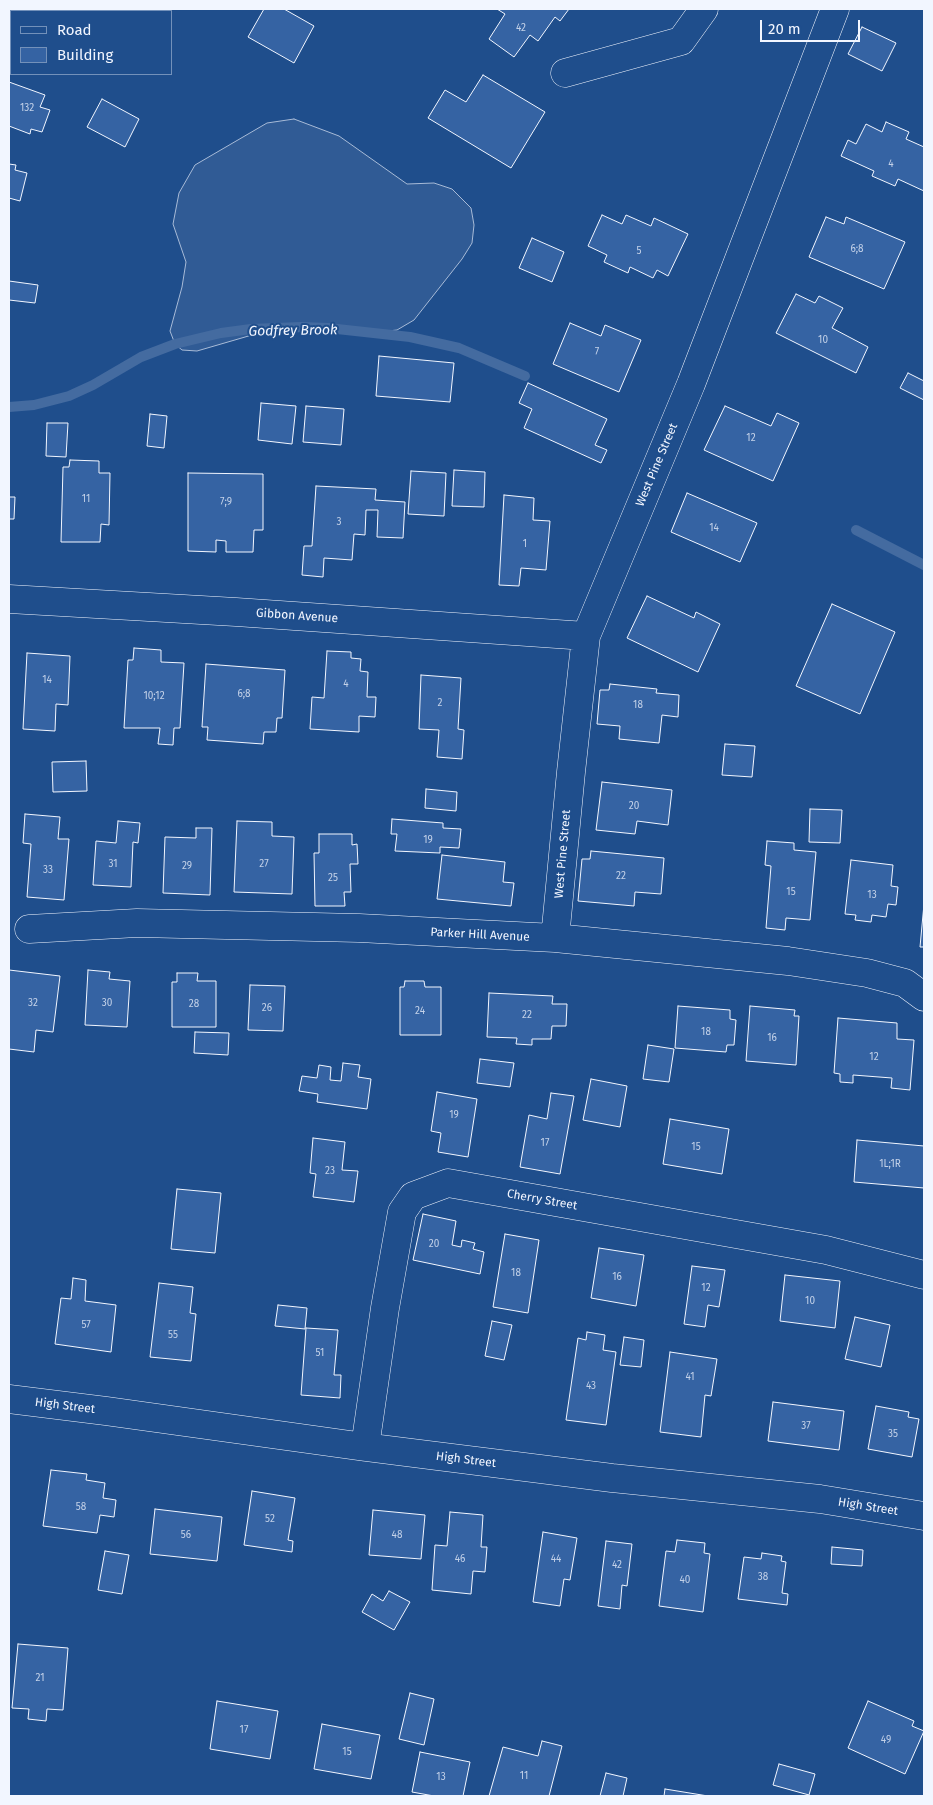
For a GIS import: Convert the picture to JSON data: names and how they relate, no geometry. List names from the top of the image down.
{
  "streets": {
    "street": [
      "West Pine Street",
      "Gibbon Avenue",
      "Parker Hill Avenue",
      "Cherry Street",
      "High Street"
    ]
  },
  "crossings": [
    ["West Pine Street", "Gibbon Avenue"],
    ["West Pine Street", "Parker Hill Avenue"],
    ["Cherry Street", "High Street"]
  ],
  "water": ["Godfrey Brook"],
  "house_numbers": [
    "42",
    "132",
    "4",
    "6;8",
    "5",
    "10",
    "7",
    "12",
    "11",
    "7;9",
    "3",
    "14",
    "1",
    "14",
    "4",
    "6;8",
    "10;12",
    "2",
    "18",
    "20",
    "19",
    "31",
    "27",
    "29",
    "33",
    "22",
    "25",
    "15",
    "13",
    "32",
    "30",
    "28",
    "26",
    "24",
    "22",
    "18",
    "16",
    "12",
    "19",
    "17",
    "15",
    "1L;1R",
    "23",
    "20",
    "18",
    "16",
    "12",
    "10",
    "57",
    "55",
    "51",
    "41",
    "43",
    "37",
    "35",
    "58",
    "52",
    "56",
    "48",
    "46",
    "44",
    "42",
    "38",
    "40",
    "21",
    "17",
    "49",
    "15",
    "11",
    "13"
  ],
  "legend": ["Road", "Building"],
  "scale_bar": "20 m"
}
